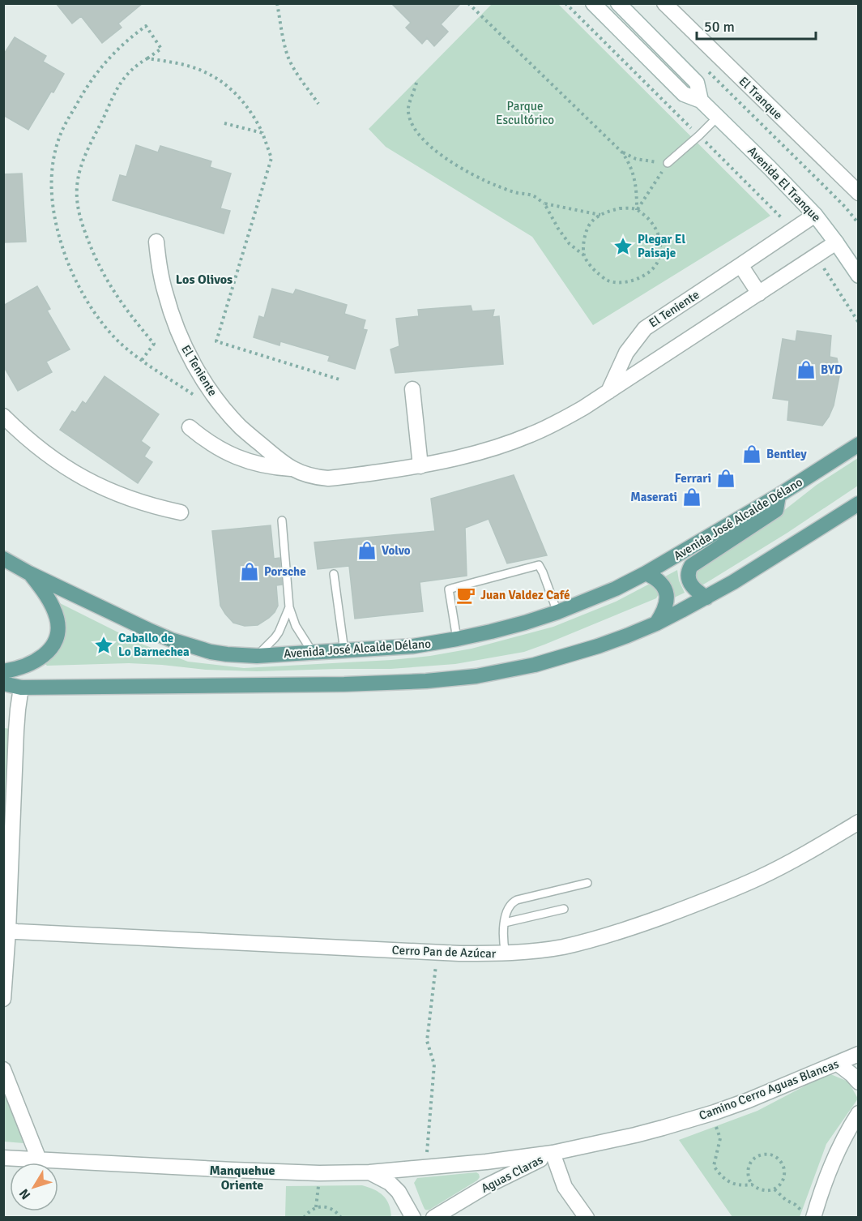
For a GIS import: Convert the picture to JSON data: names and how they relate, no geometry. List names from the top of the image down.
{
  "streets": {
    "main road": ["Avenida José Alcalde Délano"],
    "street": [
      "El Tranque",
      "Avenida El Tranque",
      "El Teniente",
      "Cerro Pan de Azúcar",
      "Camino Cerro Aguas Blancas",
      "Aguas Claras"
    ]
  },
  "crossings": [
    ["Avenida El Tranque", "El Teniente"],
    ["Camino Cerro Aguas Blancas", "Aguas Claras"]
  ],
  "districts": ["Los Olivos", "Manquehue Oriente"],
  "parks": ["Parque Escultórico"],
  "places": {
    "place": ["Plegar El Paisaje", "Caballo de Lo Barnechea"],
    "shop": [
      "BYD",
      "Bentley",
      "Ferrari",
      "Maserati",
      "Volvo",
      "Porsche"
    ],
    "cafe": ["Juan Valdez Café"]
  },
  "scale_bar": "50 m",
  "north": "bottom left"
}
